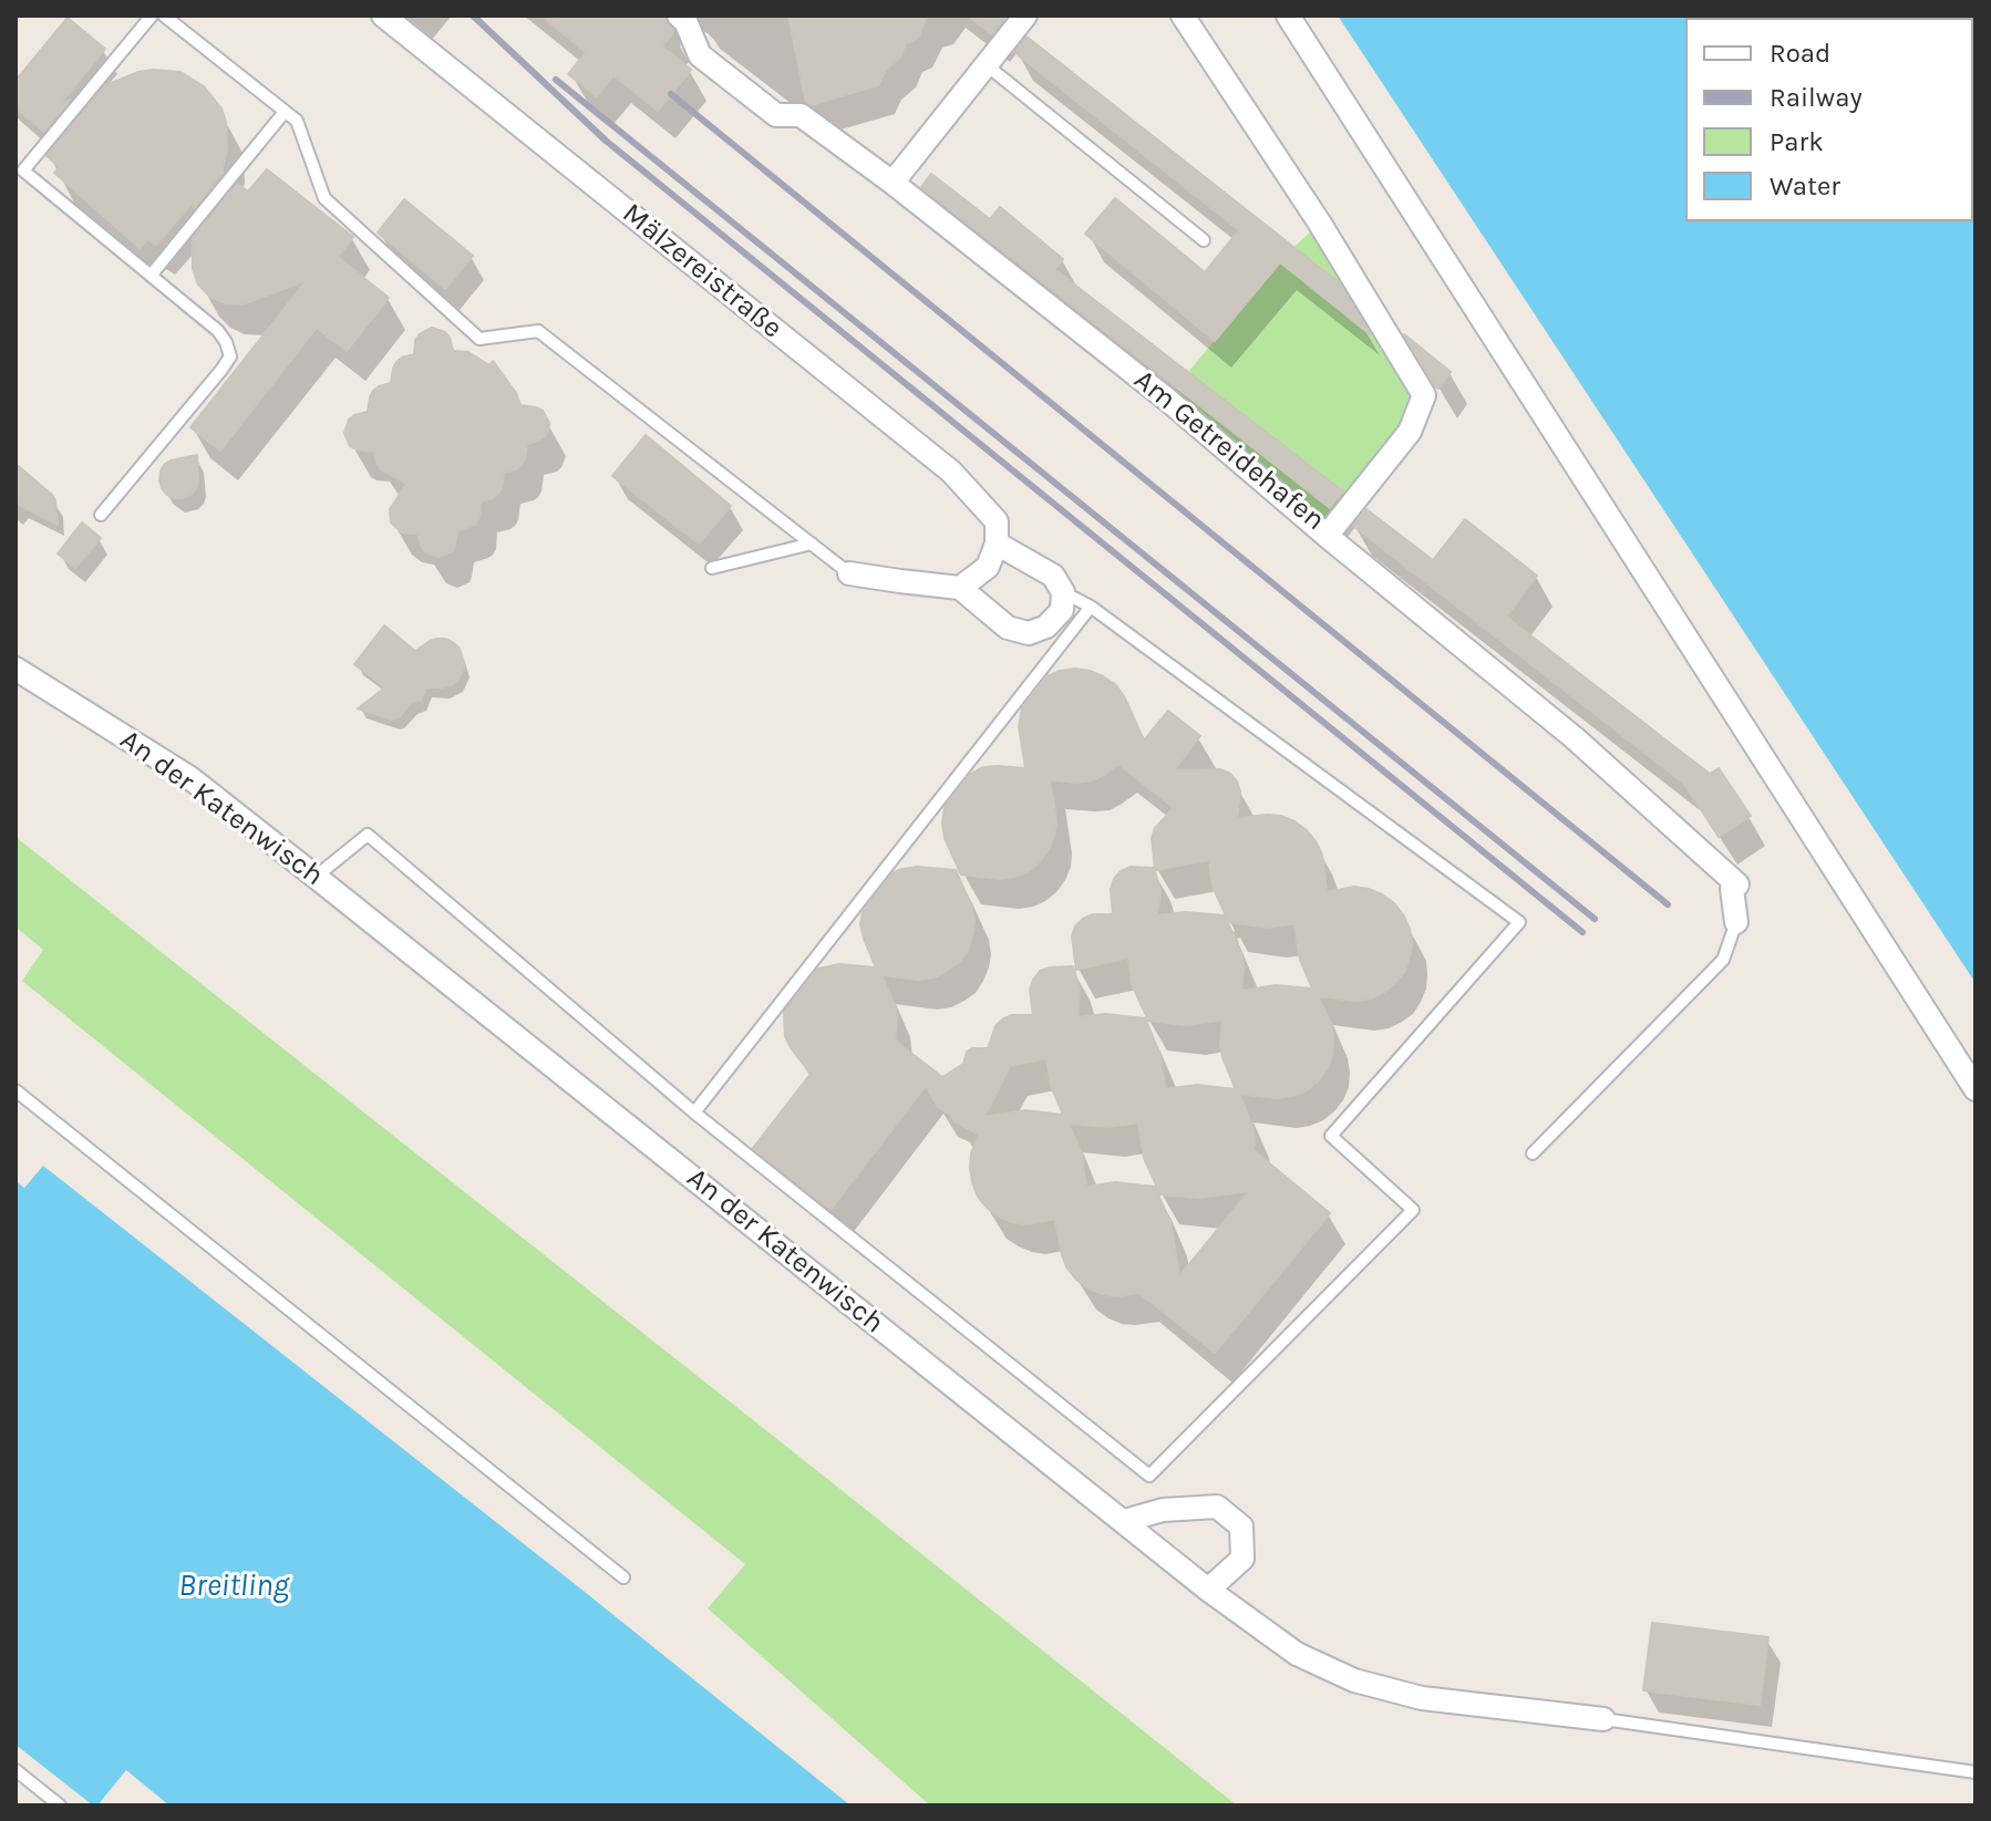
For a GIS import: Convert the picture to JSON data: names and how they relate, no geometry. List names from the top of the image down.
{
  "streets": {
    "street": ["Mälzereistraße", "Am Getreidehafen", "An der Katenwisch"]
  },
  "water": ["Breitling"],
  "legend": [
    "Road",
    "Railway",
    "Park",
    "Water"
  ]
}
